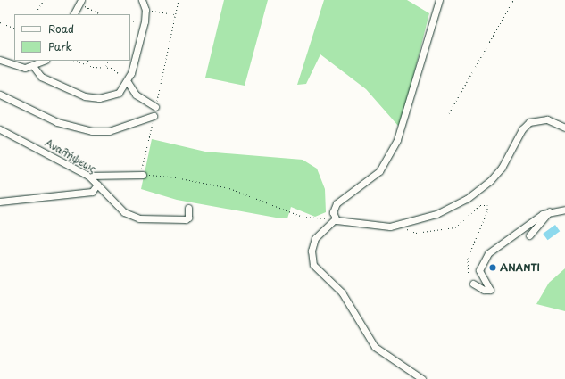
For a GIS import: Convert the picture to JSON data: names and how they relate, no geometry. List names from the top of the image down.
{
  "streets": {
    "street": ["Αναλήψεως"]
  },
  "places": ["ΑΝΑΝΤΙ"],
  "legend": ["Road", "Park"]
}
